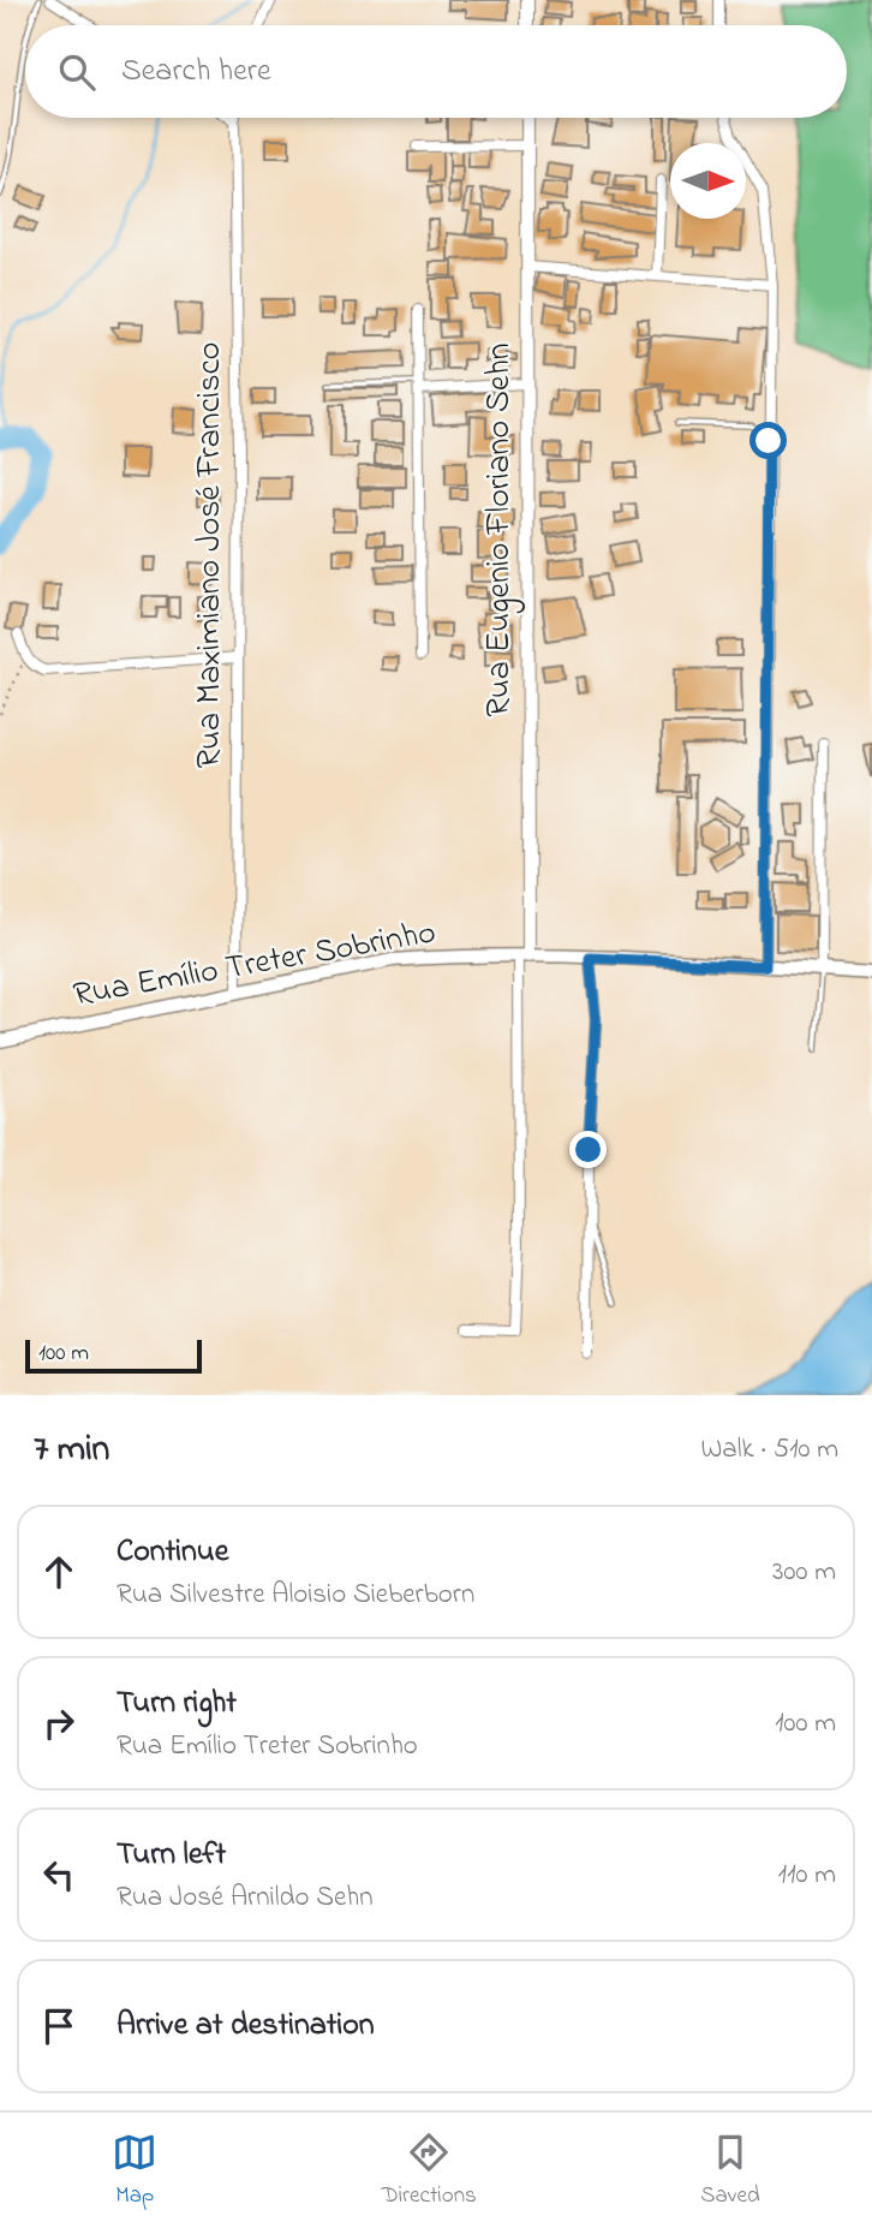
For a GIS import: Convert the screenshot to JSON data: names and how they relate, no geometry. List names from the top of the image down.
{
  "streets": {
    "main road": ["Rua Emílio Treter Sobrinho"],
    "street": ["Rua Eugenio Floriano Sehn", "Rua Maximiano José Francisco"]
  },
  "crossings": [
    ["Rua Eugenio Floriano Sehn", "Rua Emílio Treter Sobrinho"],
    ["Rua Maximiano José Francisco", "Rua Emílio Treter Sobrinho"]
  ],
  "scale_bar": "100 m",
  "north": "right",
  "page": {
    "search": "Search here",
    "scale": "100 m",
    "heading": ["7 min", "Walk · 510 m"],
    "list": [
      ["Continue", "Rua Silvestre Aloisio Sieberborn", "300 m"],
      ["Turn right", "Rua Emílio Treter Sobrinho", "100 m"],
      ["Turn left", "Rua José Arnildo Sehn", "110 m"],
      "Arrive at destination"
    ],
    "nav": ["Map", "Directions", "Saved"]
  }
}
